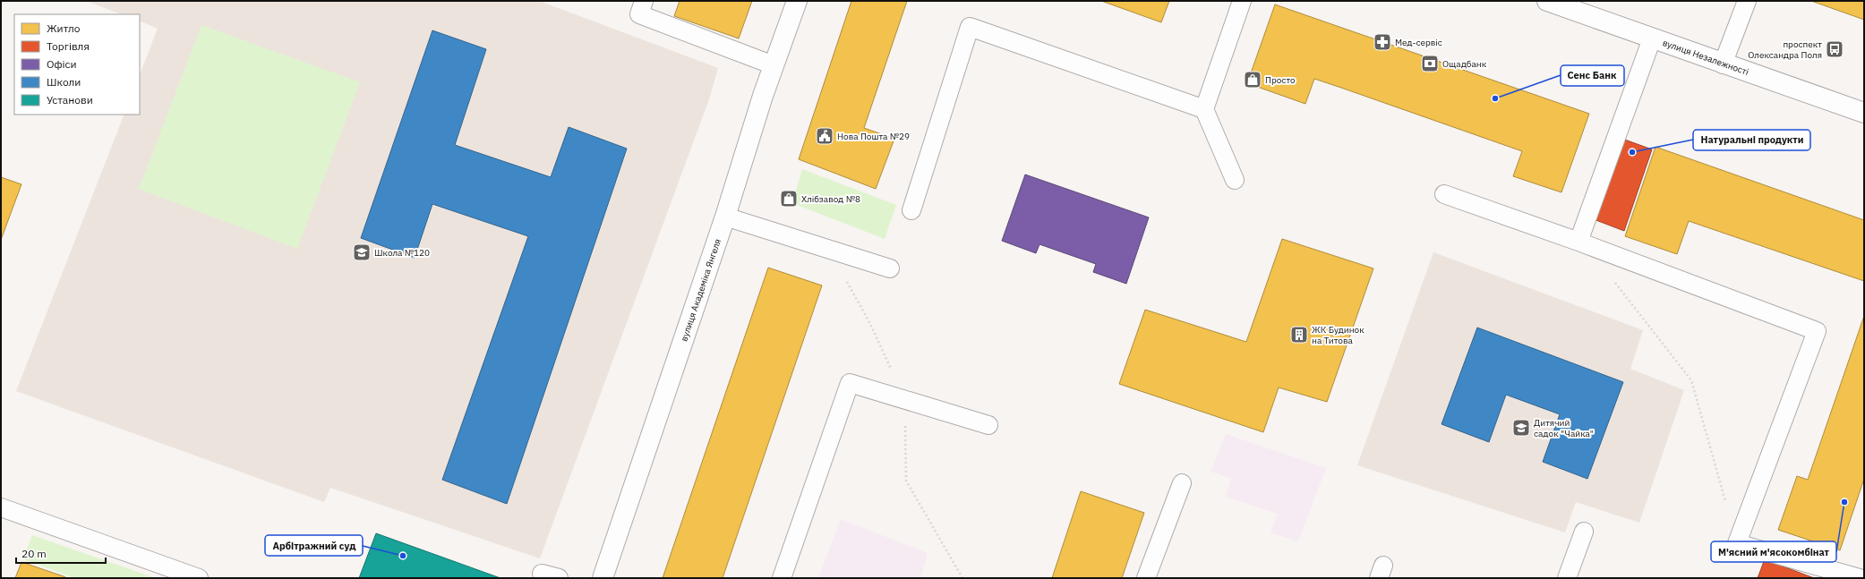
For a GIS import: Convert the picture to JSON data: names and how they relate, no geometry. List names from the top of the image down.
{
  "streets": {
    "street": ["вулиця Незалежності", "вулиця Академіка Янгеля"]
  },
  "places": {
    "pharmacy": ["Мед-сервіс"],
    "bus stop": ["проспект Олександра Поля"],
    "bank": ["Ощадбанк"],
    "shop": ["Просто", "Хлібзавод №8"],
    "other": [
      "Сенс Банк",
      "Натуральні продукти",
      "М'ясний м'ясокомбінат",
      "Арбітражний суд"
    ],
    "public building": ["Нова Пошта №29"],
    "school or university": ["Школа №120", "Дитячий садок \"Чайка\""],
    "building": ["ЖК Будинок на Титова"]
  },
  "legend": [
    "Житло",
    "Торгівля",
    "Офіси",
    "Школи",
    "Установи"
  ],
  "scale_bar": "20 m"
}
